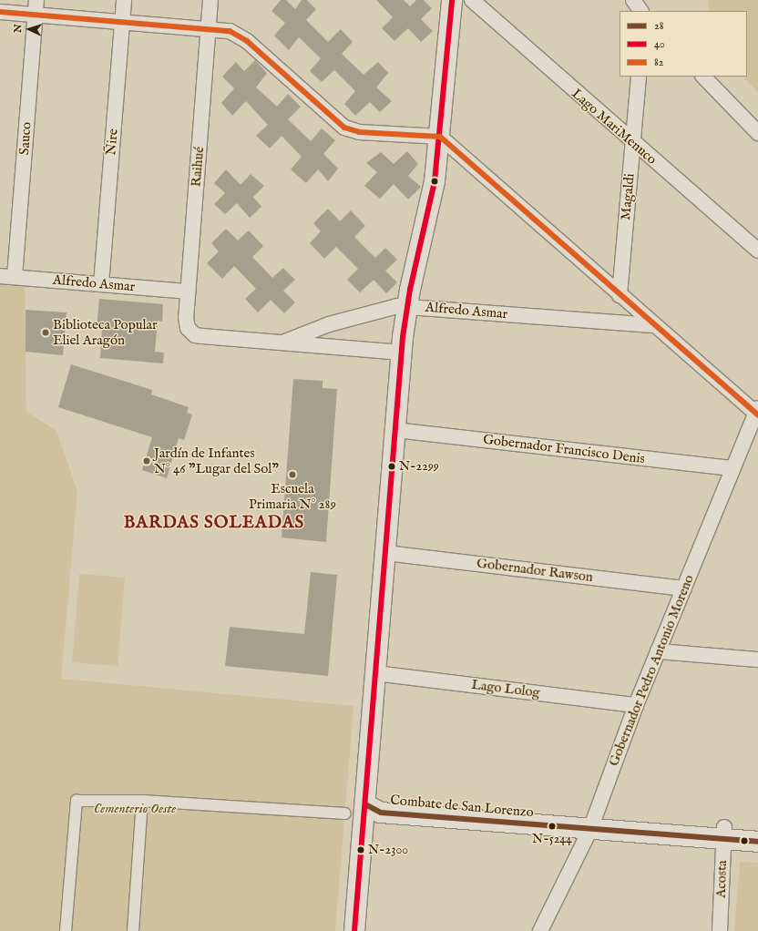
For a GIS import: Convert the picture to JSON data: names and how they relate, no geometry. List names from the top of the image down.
{
  "streets": {
    "main road": ["Combate de San Lorenzo"],
    "street": [
      "Lago MariMenuco",
      "Sauco",
      "Ñire",
      "Raihué",
      "Magaldi",
      "Alfredo Asmar",
      "Gobernador Francisco Denis",
      "Gobernador Rawson",
      "Gobernador Pedro Antonio Moreno",
      "Lago Lolog",
      "Acosta"
    ]
  },
  "crossings": [
    ["Lago MariMenuco", "Magaldi"],
    ["Sauco", "Alfredo Asmar"],
    ["Ñire", "Alfredo Asmar"],
    ["Raihué", "Alfredo Asmar"],
    ["Gobernador Francisco Denis", "Gobernador Pedro Antonio Moreno"],
    ["Gobernador Rawson", "Gobernador Pedro Antonio Moreno"],
    ["Gobernador Pedro Antonio Moreno", "Lago Lolog"],
    ["Gobernador Pedro Antonio Moreno", "Combate de San Lorenzo"],
    ["Combate de San Lorenzo", "Acosta"]
  ],
  "districts": ["BARDAS SOLEADAS"],
  "parks": ["Cementerio Oeste"],
  "places": [
    "Biblioteca Popular Eliel Aragón",
    "Jardín de Infantes N° 46 \"Lugar del Sol\"",
    "N-2299",
    "Escuela Primaria N° 289",
    "N-5244",
    "N-2300"
  ],
  "lines": ["transit line 40", "transit line 82", "transit line 28"],
  "legend": ["28", "40", "82"],
  "north": "left"
}
